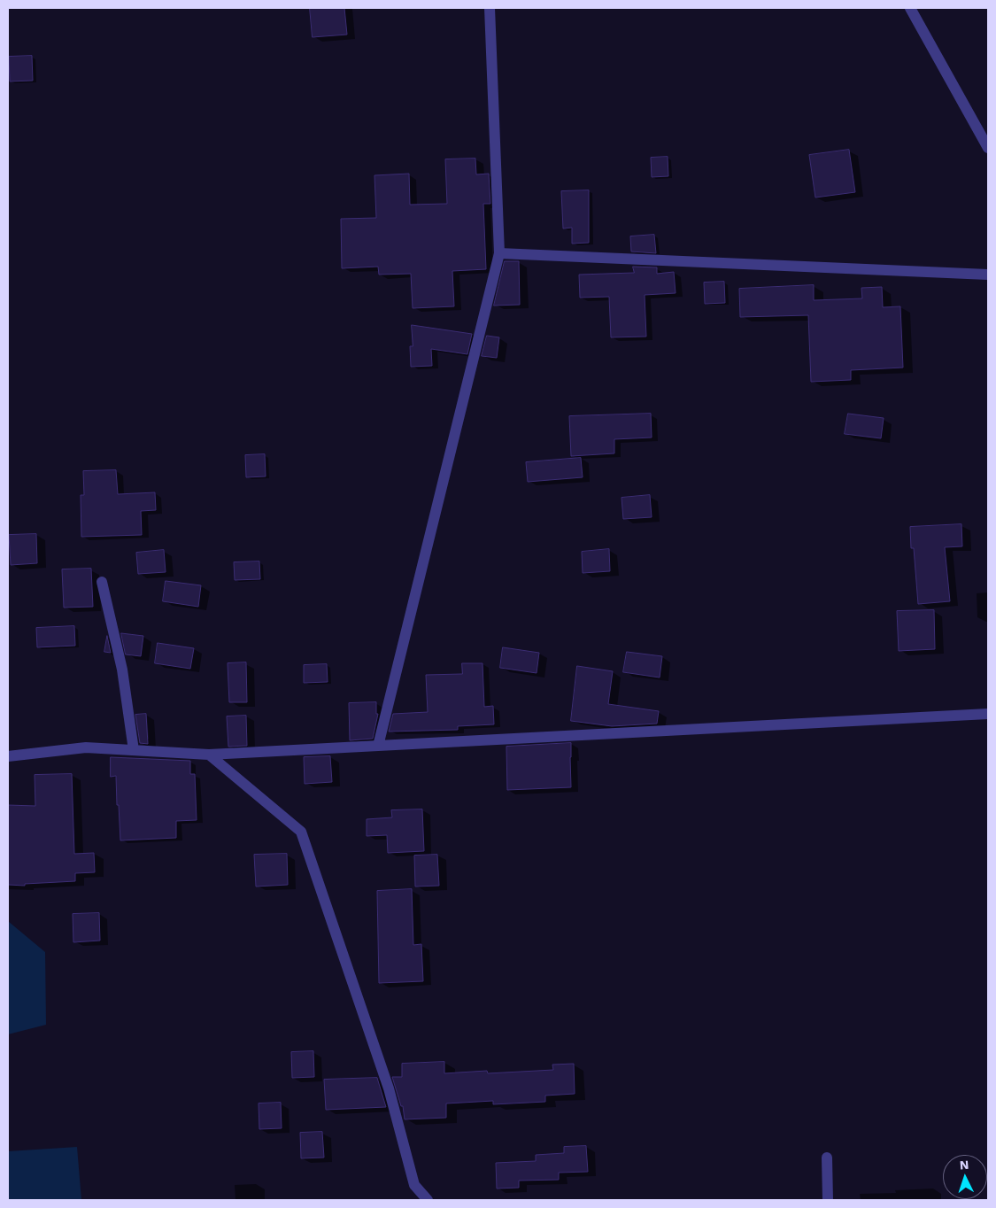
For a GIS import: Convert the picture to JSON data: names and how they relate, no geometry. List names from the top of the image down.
{
  "north": "top"
}
